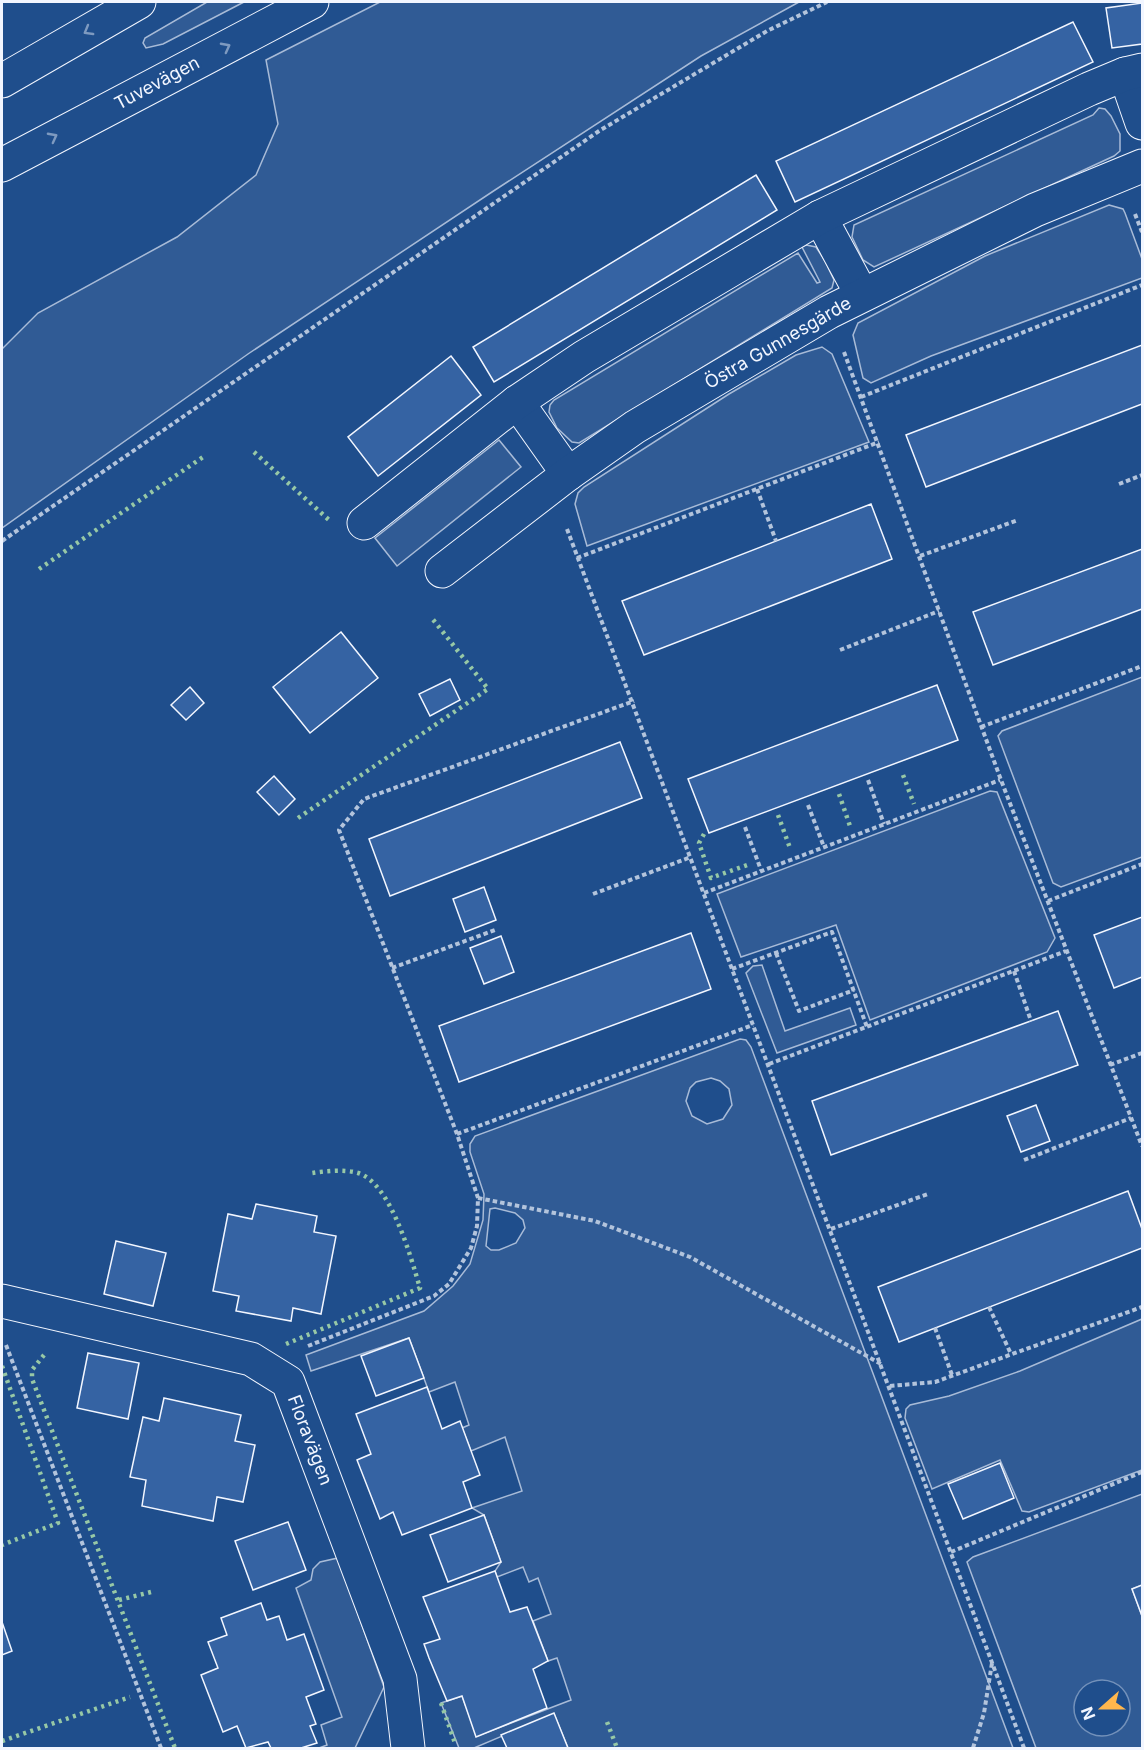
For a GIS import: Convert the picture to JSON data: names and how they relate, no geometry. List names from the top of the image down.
{
  "streets": {
    "street": ["Tuvevägen", "Östra Gunnesgärde", "Floravägen"]
  },
  "north": "left"
}
